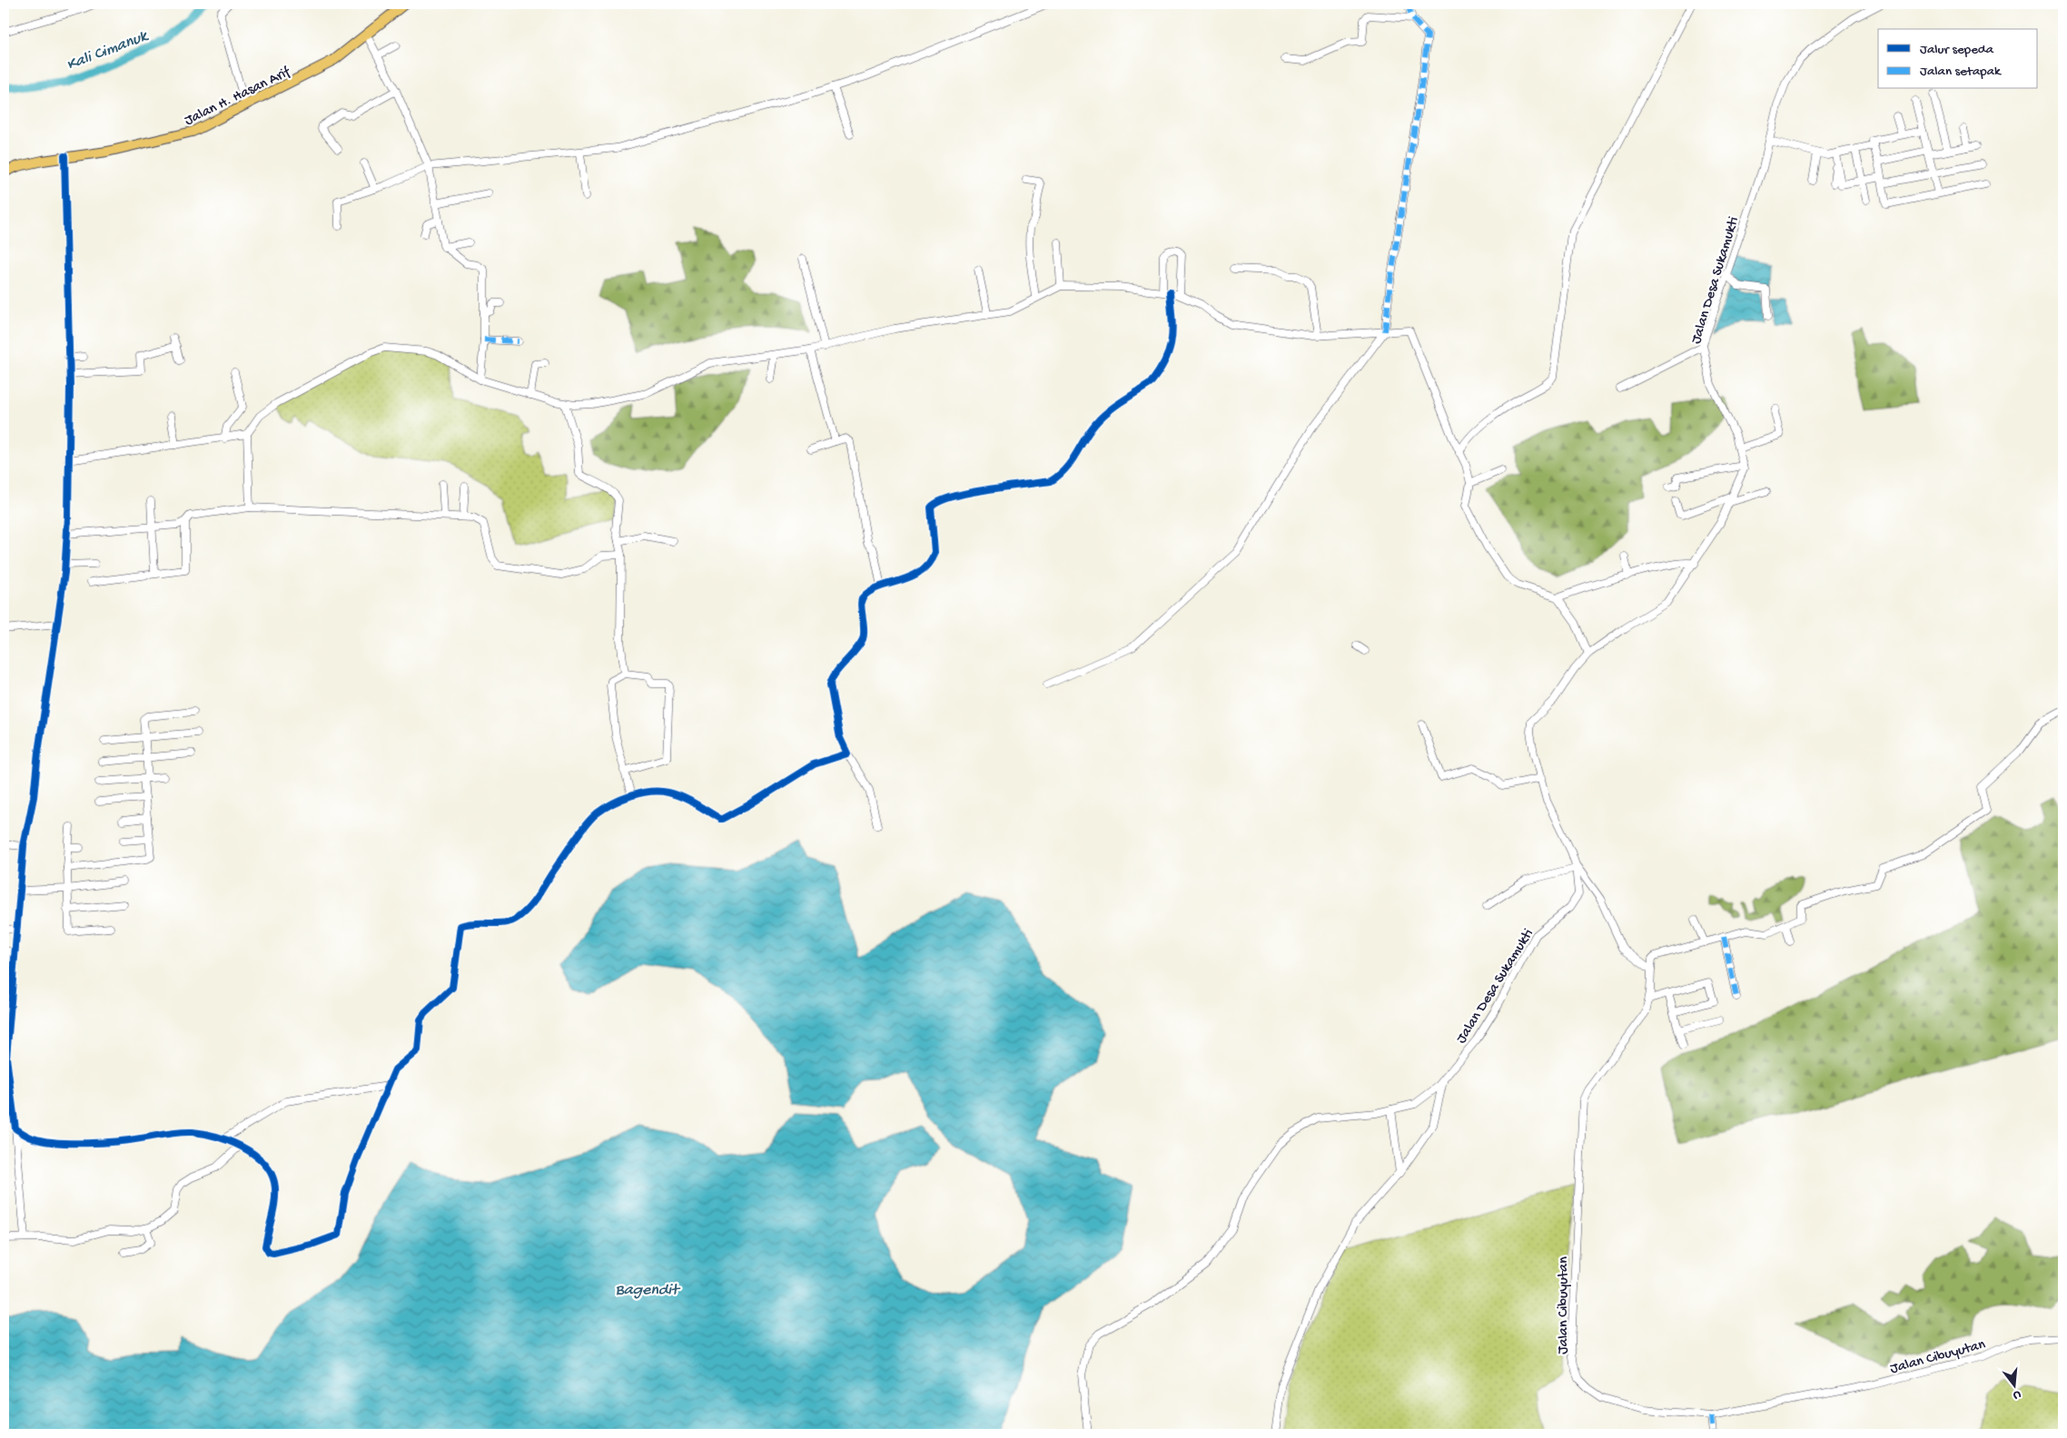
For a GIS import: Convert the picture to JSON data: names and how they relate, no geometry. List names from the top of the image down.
{
  "streets": {
    "main road": ["Jalan H. Hasan Arif"],
    "street": ["Jalan Desa Sukamukti", "Jalan Cibuyutan"]
  },
  "water": ["Kali Cimanuk", "Bagendit"],
  "legend": ["Jalur sepeda", "Jalan setapak"],
  "north": "bottom"
}
